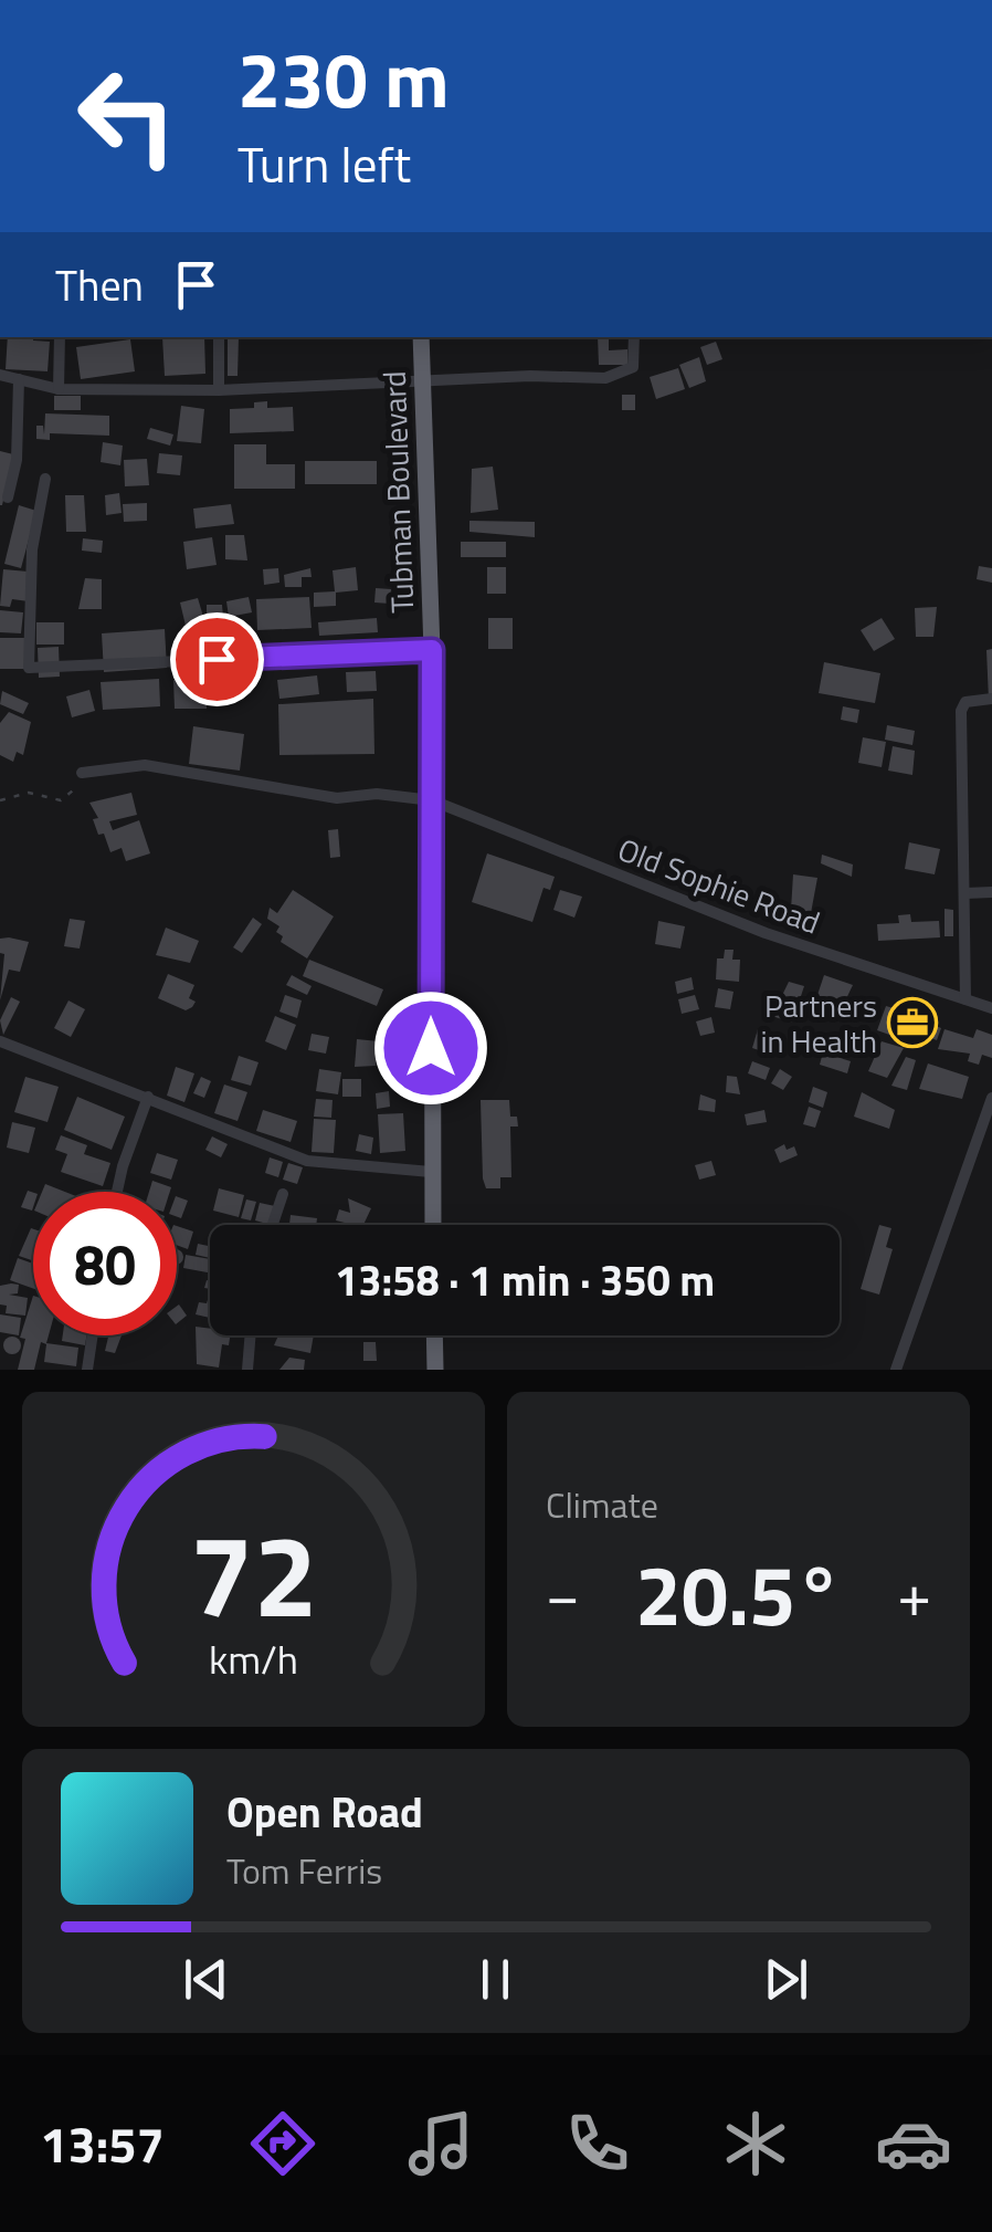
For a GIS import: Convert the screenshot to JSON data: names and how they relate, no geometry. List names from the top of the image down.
{
  "streets": {
    "highway": ["Tubman Boulevard"],
    "street": ["Old Sophie Road"]
  },
  "crossings": [
    ["Tubman Boulevard", "Old Sophie Road"]
  ],
  "places": {
    "office": ["Partners in Health"]
  },
  "page": {
    "turn": ["230 m", "Turn left"],
    "then": "Then",
    "limit": "80",
    "trip": "13:58 · 1 min · 350 m",
    "tile": "Climate",
    "heat": ["−", "20.5°", "+"],
    "song": ["Open Road", "Tom Ferris"],
    "tabs": "13:57",
    "gauge": ["72", "km/h"]
  }
}
